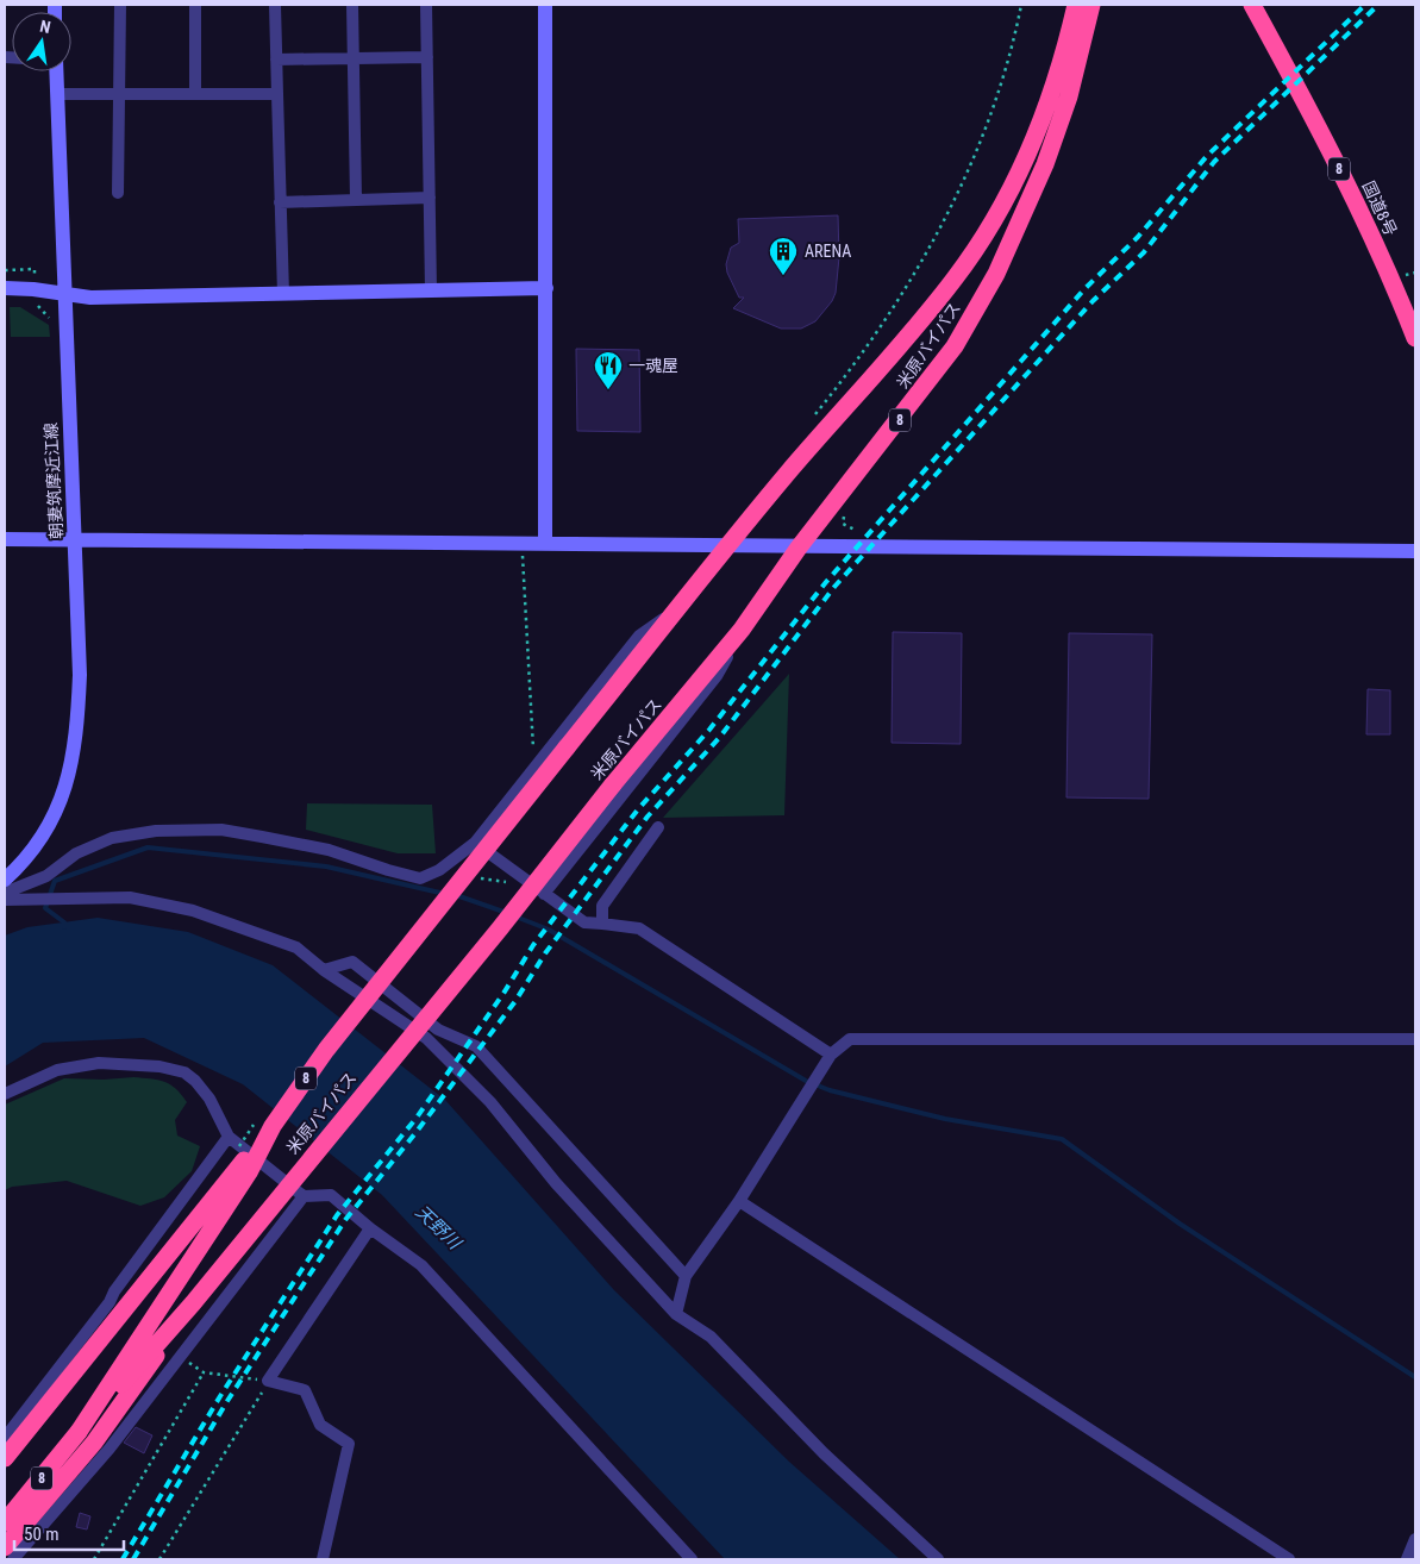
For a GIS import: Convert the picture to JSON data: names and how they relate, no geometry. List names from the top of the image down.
{
  "streets": {
    "highway": ["8", "国道8号", "米原バイパス"],
    "street": ["朝妻筑摩近江線"]
  },
  "water": ["天野川"],
  "places": {
    "building": ["ARENA"],
    "restaurant": ["一魂屋"]
  },
  "scale_bar": "50 m",
  "north": "top"
}
